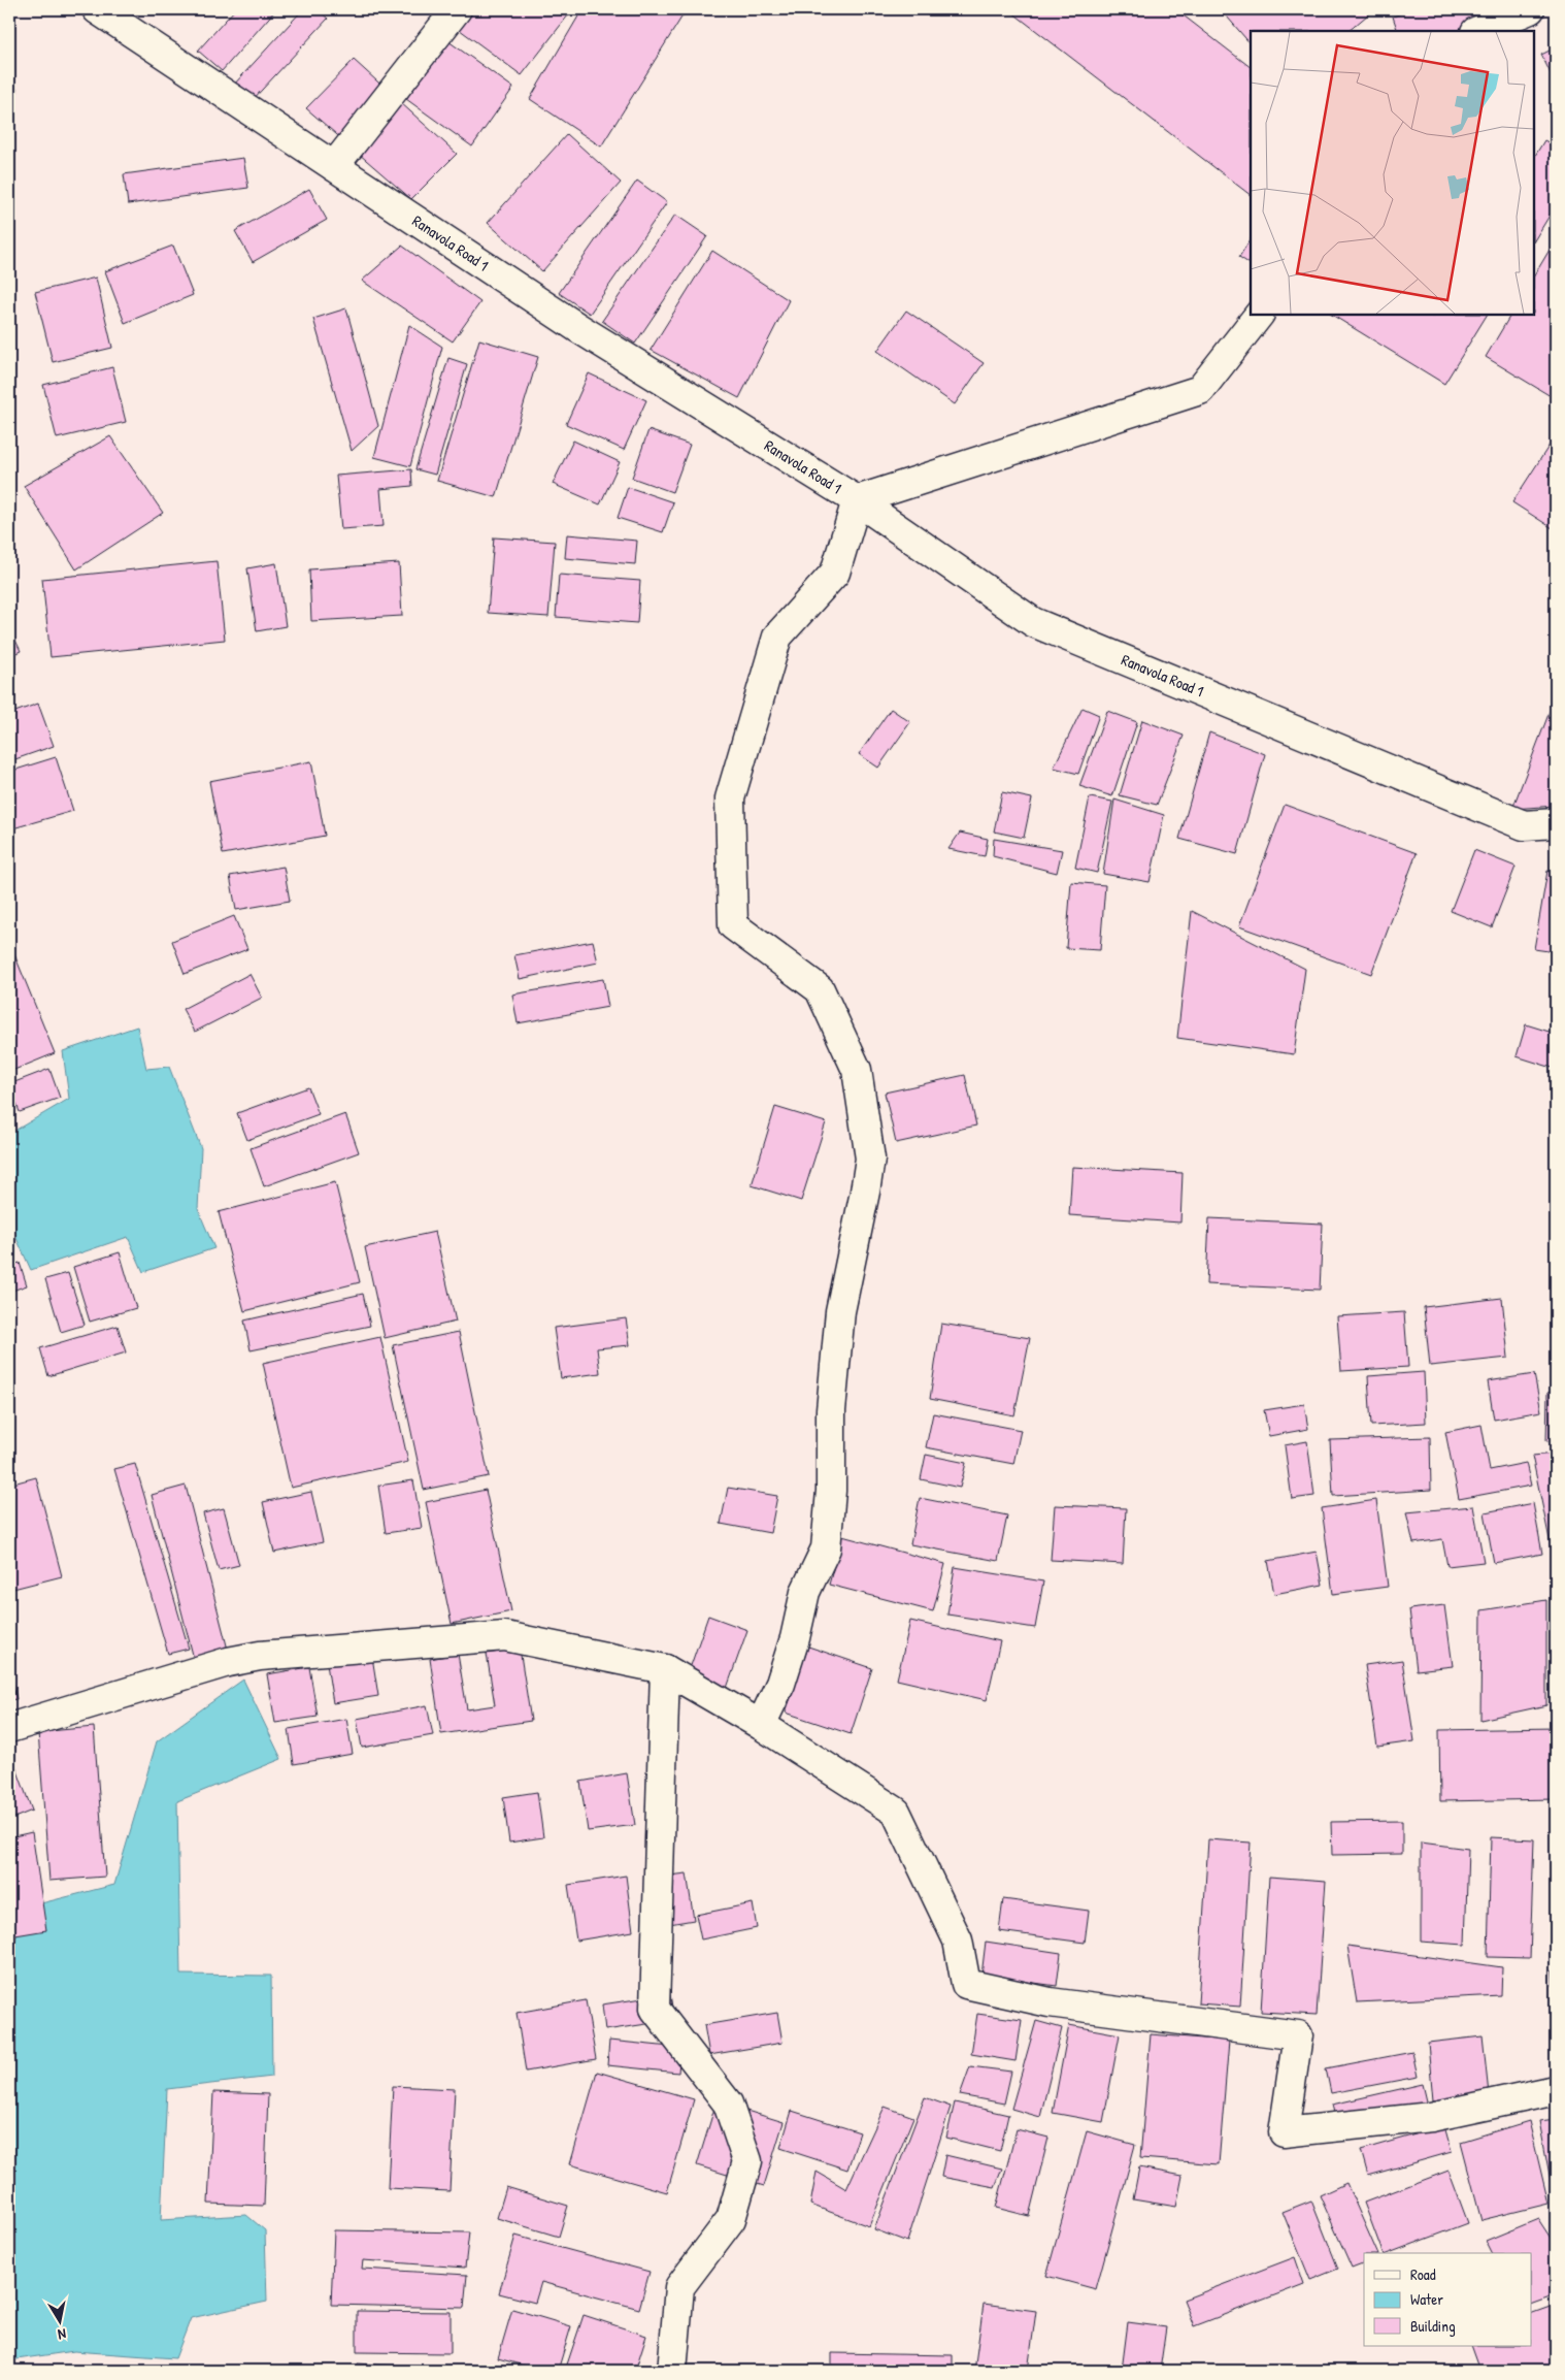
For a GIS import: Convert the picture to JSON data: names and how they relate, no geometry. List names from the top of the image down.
{
  "streets": {
    "street": ["Ranavola Road 1"]
  },
  "legend": ["Road", "Water", "Building"],
  "north": "bottom"
}
